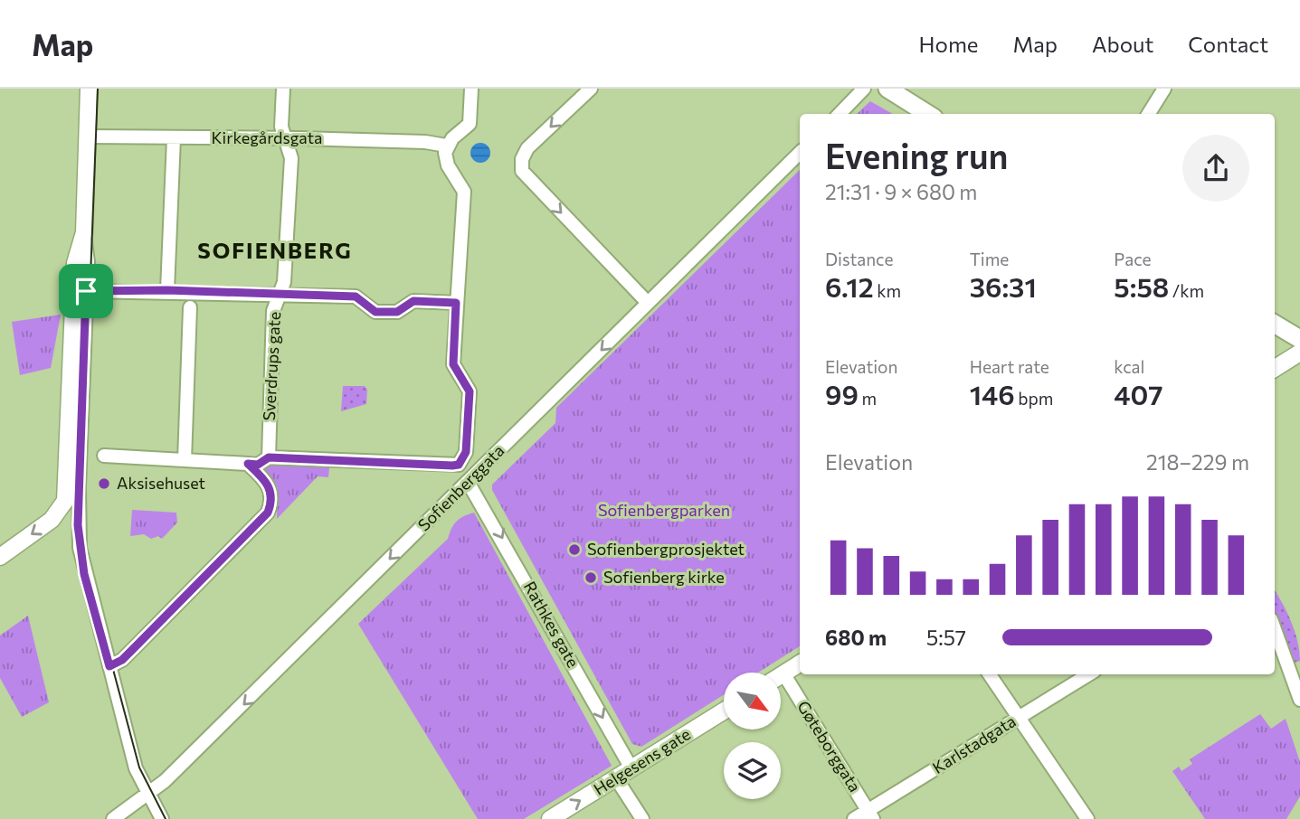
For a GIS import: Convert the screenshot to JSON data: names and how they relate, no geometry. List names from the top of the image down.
{
  "streets": {
    "street": [
      "Kirkegårdsgata",
      "Sverdrups gate",
      "Sofienberggata",
      "Rathkes gate",
      "Karlstadgata",
      "Gøteborggata",
      "Helgesens gate"
    ]
  },
  "crossings": [
    ["Kirkegårdsgata", "Sverdrups gate"],
    ["Sofienberggata", "Rathkes gate"],
    ["Rathkes gate", "Helgesens gate"],
    ["Karlstadgata", "Gøteborggata"]
  ],
  "one_way": ["Sofienberggata", "Rathkes gate", "Helgesens gate"],
  "districts": ["SOFIENBERG"],
  "parks": ["Sofienbergparken"],
  "places": ["Aksisehuset", "Sofienbergprosjektet", "Sofienberg kirke"],
  "north": "bottom right",
  "page": {
    "header": "Map",
    "nav": [
      "Home",
      "Map",
      "About",
      "Contact"
    ],
    "heading": ["Evening run", "21:31 · 9 × 680 m"],
    "stats": [
      ["Distance", "6.12 km"],
      ["Time", "36:31"],
      ["Pace", "5:58 /km"],
      ["Elevation", "99 m"],
      ["Heart rate", "146 bpm"],
      ["kcal", "407"]
    ],
    "chart": ["Elevation", "218–229 m"],
    "list": [
      {
        "name": "680 m",
        "note": "5:57"
      }
    ]
  }
}
